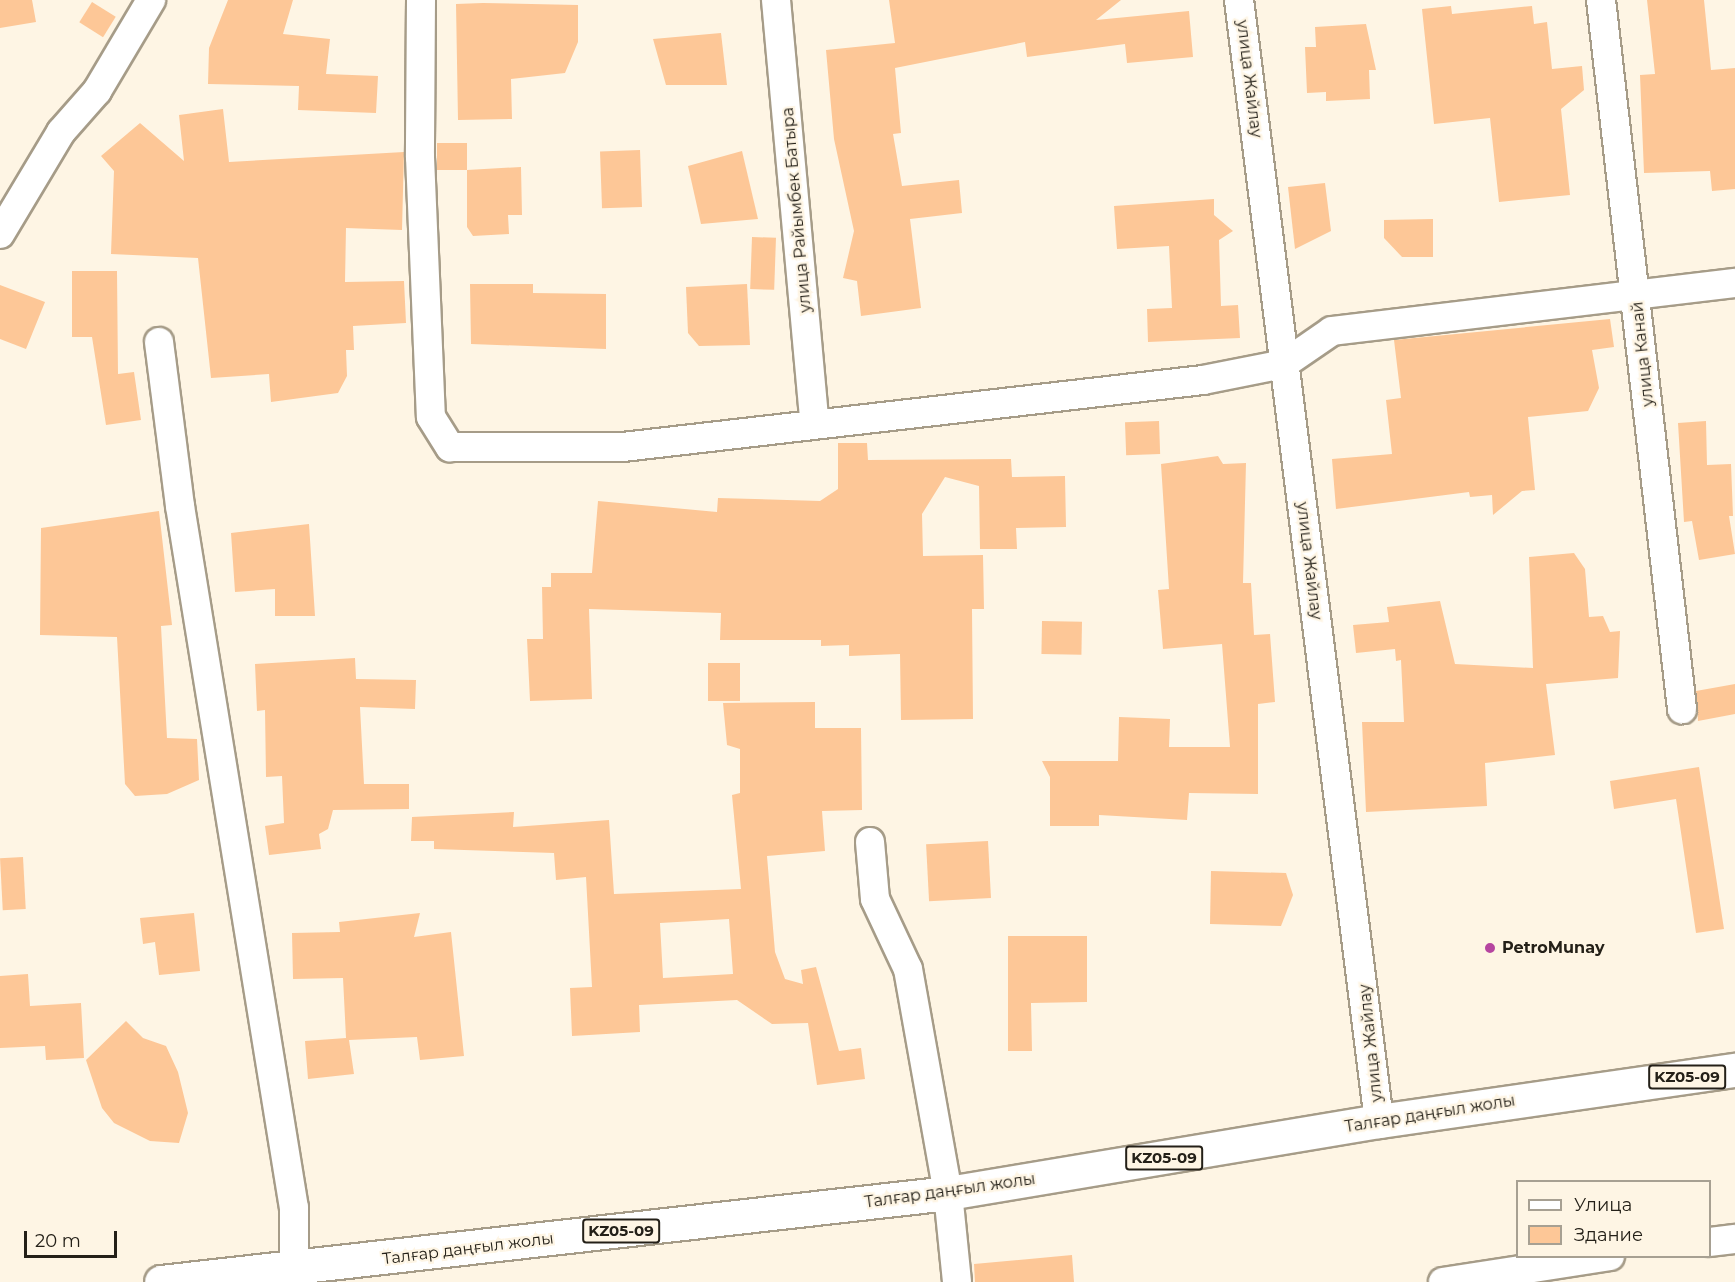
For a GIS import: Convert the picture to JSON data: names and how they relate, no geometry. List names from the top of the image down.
{
  "streets": {
    "main road": ["KZ05-09", "Талғар даңғыл жолы"],
    "street": ["улица Жайлау", "улица Райымбек Батыра", "улица Канай"]
  },
  "crossings": [
    ["улица Жайлау", "Талғар даңғыл жолы"]
  ],
  "places": ["PetroMunay"],
  "legend": ["Улица", "Здание"],
  "scale_bar": "20 m"
}
